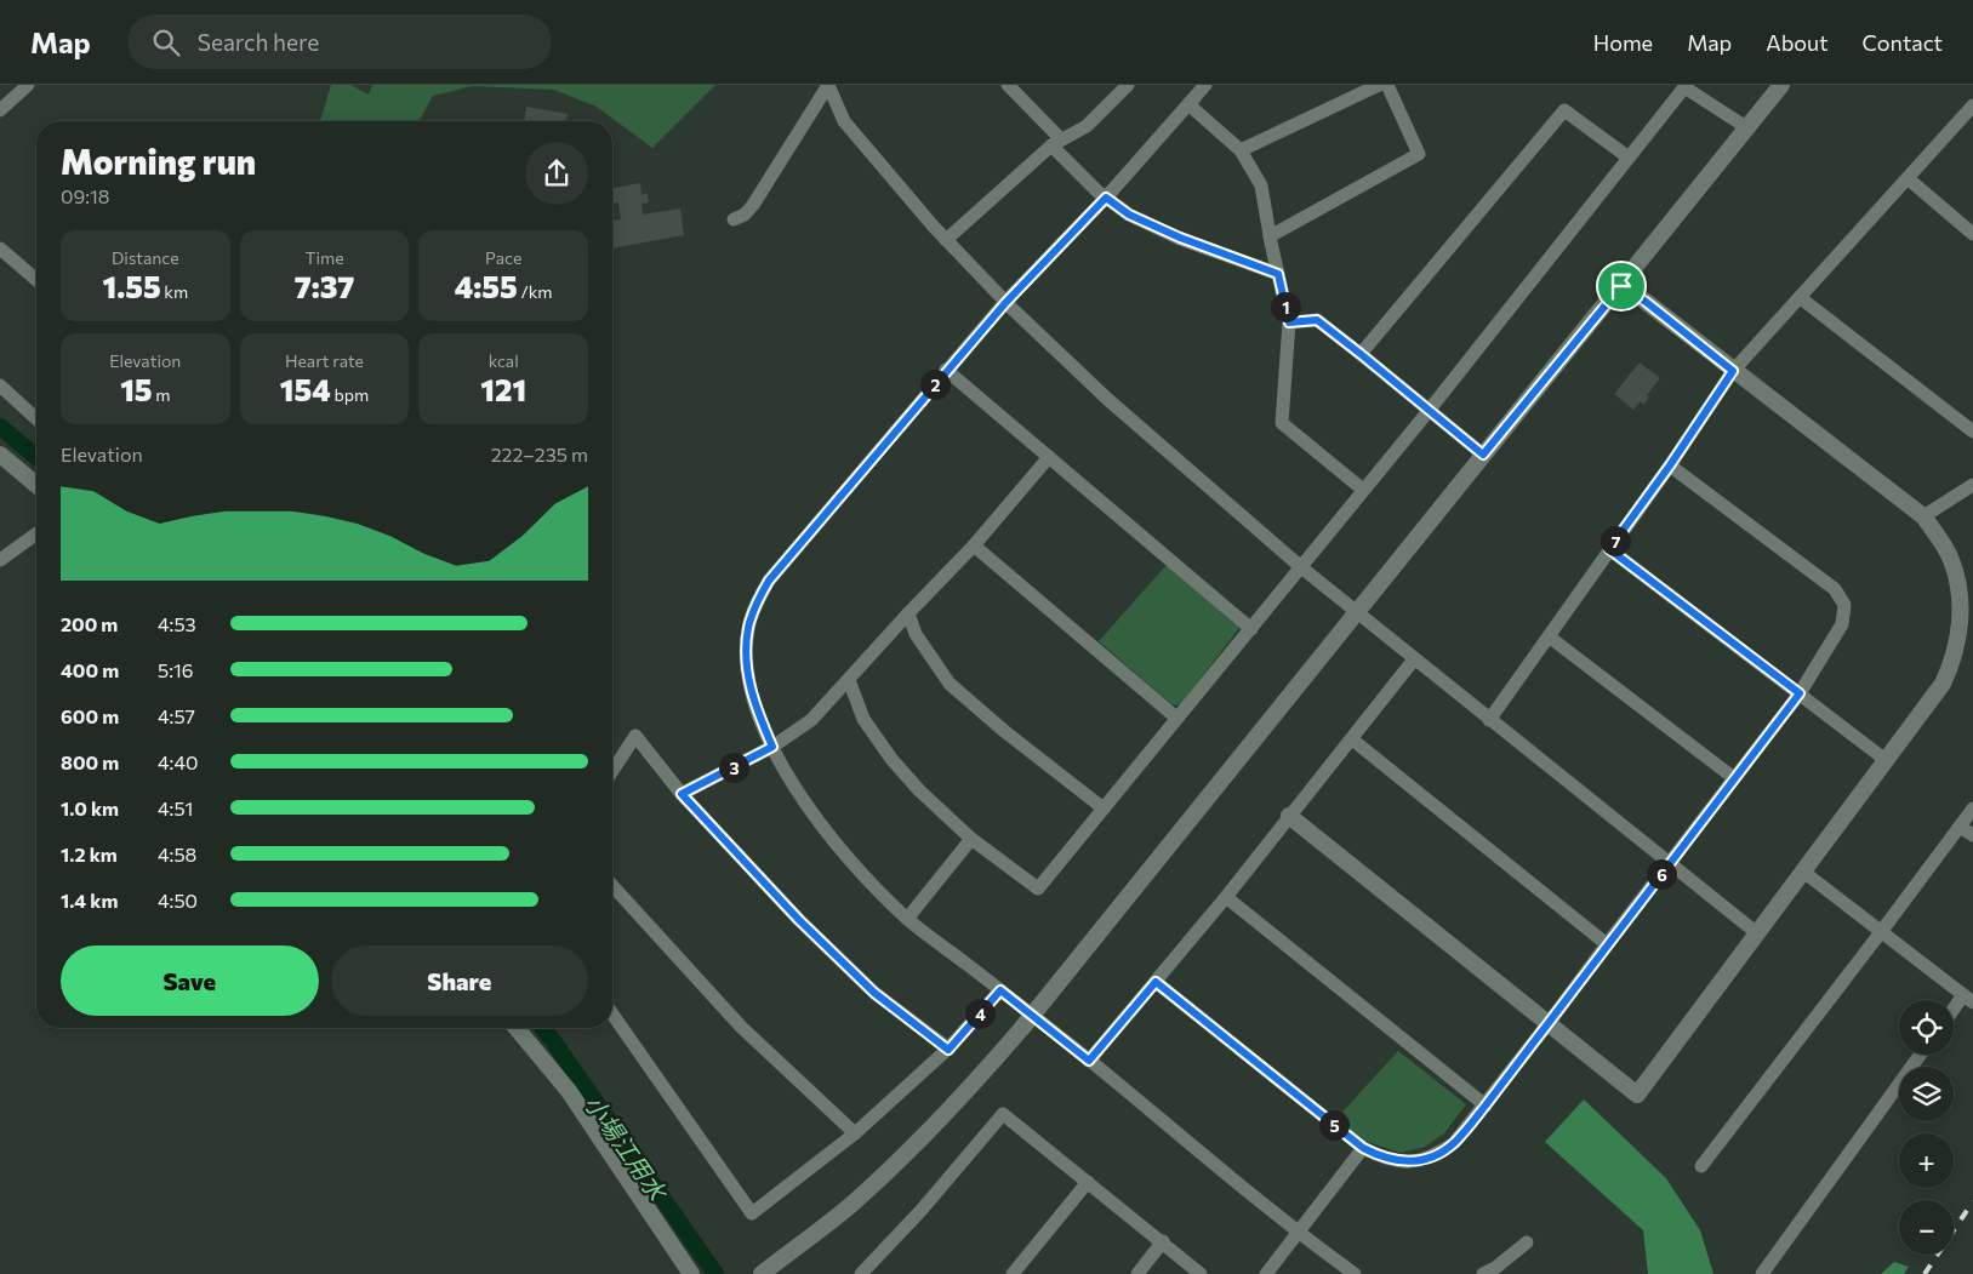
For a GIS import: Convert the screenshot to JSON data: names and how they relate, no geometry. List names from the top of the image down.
{
  "water": ["小場江用水"],
  "page": {
    "header": "Map",
    "search": "Search here",
    "nav": [
      "Home",
      "Map",
      "About",
      "Contact"
    ],
    "heading": ["Morning run", "09:18"],
    "stats": [
      ["Distance", "1.55 km"],
      ["Time", "7:37"],
      ["Pace", "4:55 /km"],
      ["Elevation", "15 m"],
      ["Heart rate", "154 bpm"],
      ["kcal", "121"]
    ],
    "pins": [
      "1",
      "2",
      "7",
      "3",
      "6",
      "4",
      "5"
    ],
    "chart": ["Elevation", "222–235 m"],
    "list": [
      {
        "name": "200 m",
        "note": "4:53"
      },
      {
        "name": "400 m",
        "note": "5:16"
      },
      {
        "name": "600 m",
        "note": "4:57"
      },
      {
        "name": "800 m",
        "note": "4:40"
      },
      {
        "name": "1.0 km",
        "note": "4:51"
      },
      {
        "name": "1.2 km",
        "note": "4:58"
      },
      {
        "name": "1.4 km",
        "note": "4:50"
      }
    ],
    "buttons": ["Save", "Share"],
    "map_buttons": ["+", "−"]
  }
}
